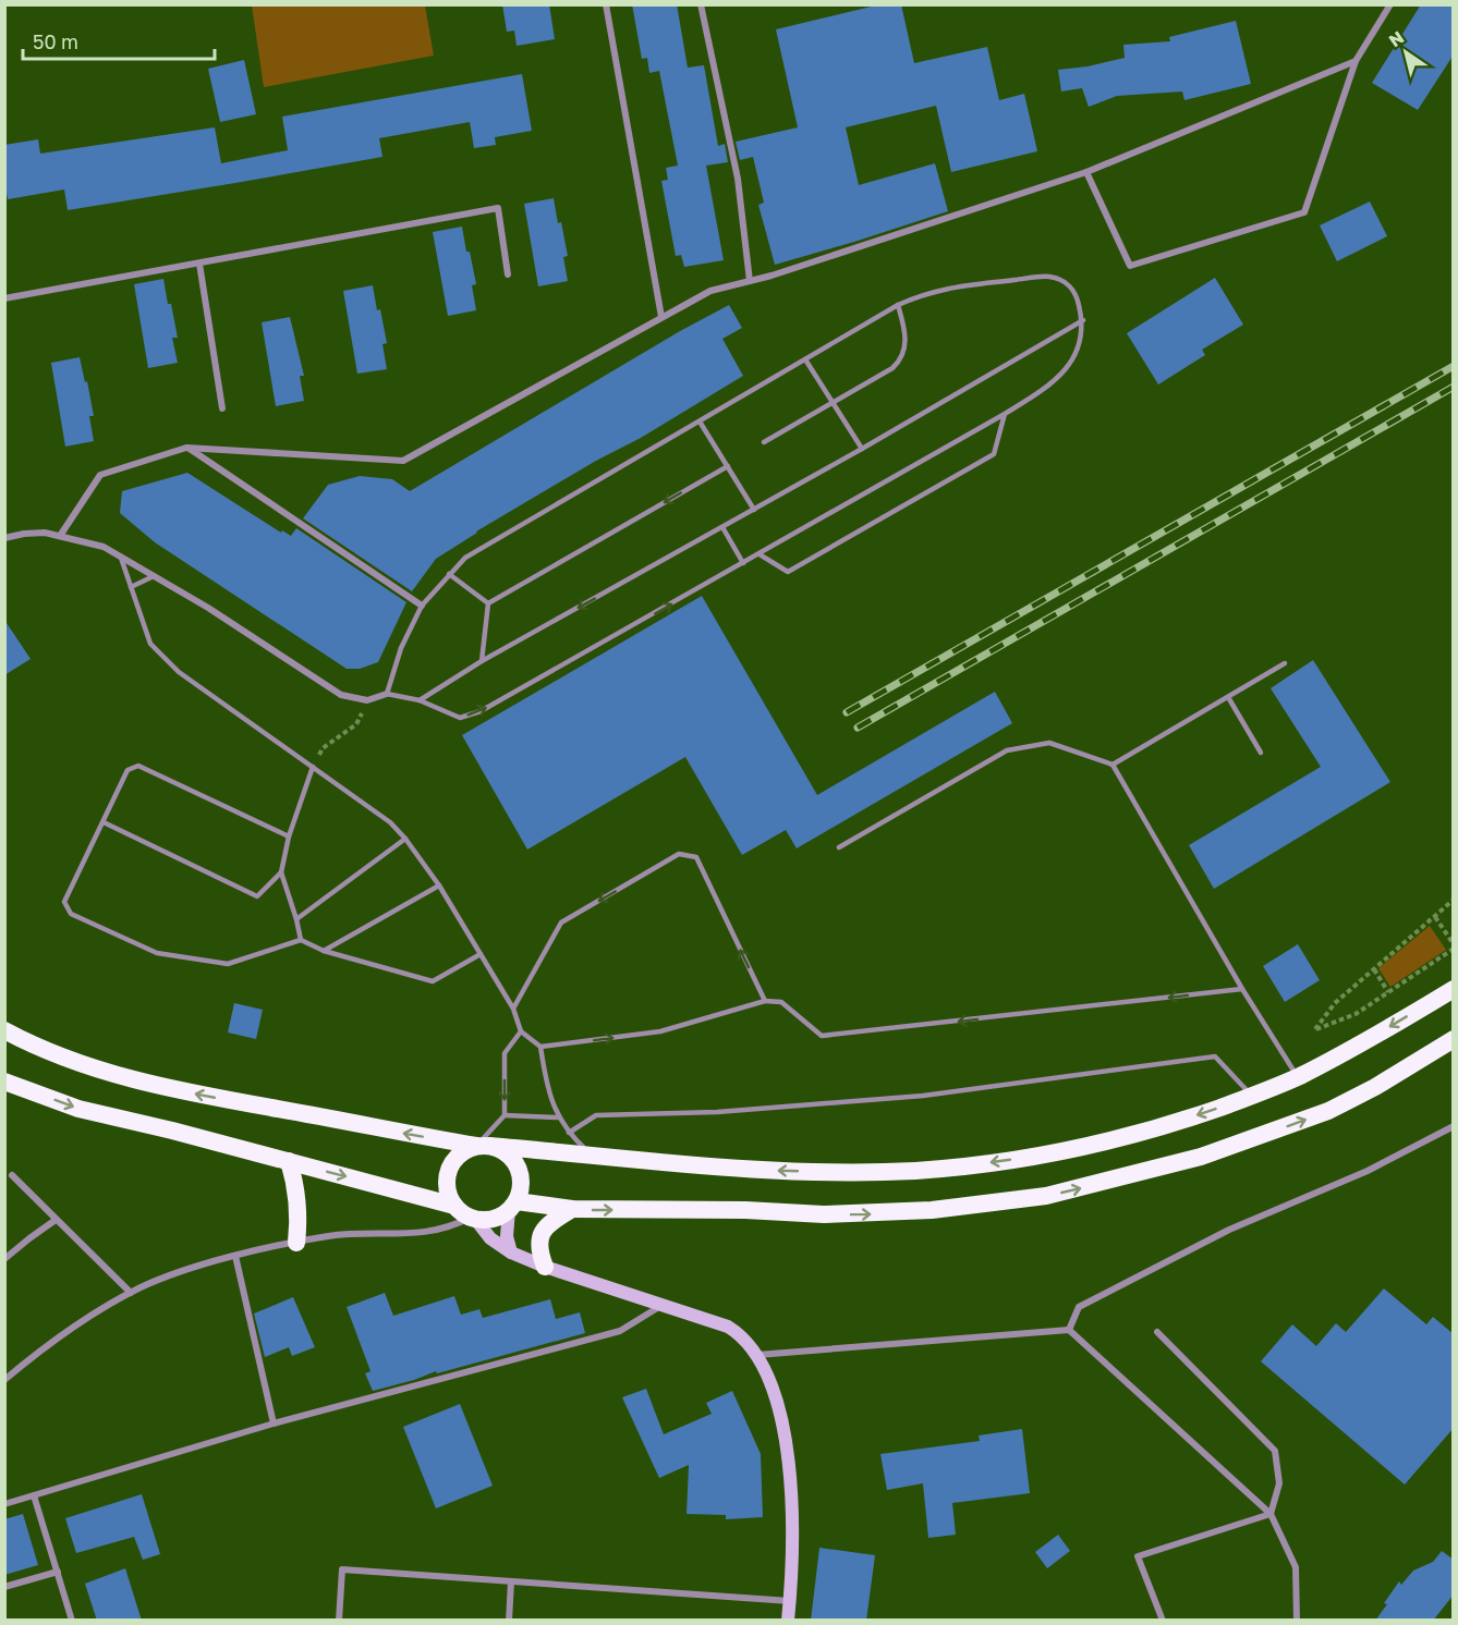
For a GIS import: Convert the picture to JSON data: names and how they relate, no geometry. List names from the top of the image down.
{
  "scale_bar": "50 m",
  "north": "top left"
}
